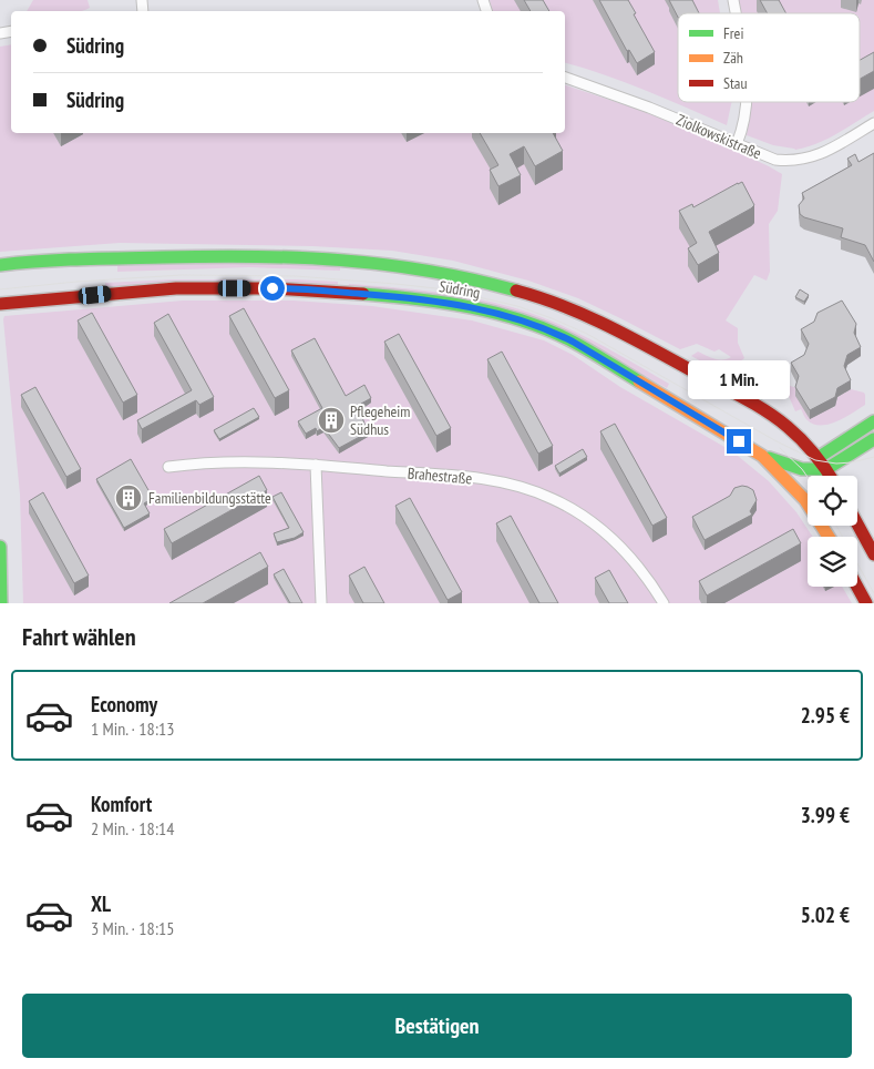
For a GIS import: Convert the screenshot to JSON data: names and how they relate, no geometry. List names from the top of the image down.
{
  "streets": {
    "main road": ["Südring"],
    "street": ["Ziolkowskistraße", "Brahestraße"]
  },
  "places": {
    "building": ["Pflegeheim Südhus", "Familienbildungsstätte"]
  },
  "legend": ["Frei", "Zäh", "Stau"],
  "page": {
    "banner": ["Südring", "Südring"],
    "bubble": "1 Min.",
    "heading": "Fahrt wählen",
    "list": [
      {
        "name": "Economy",
        "note": "1 Min. · 18:13",
        "value": "2.95 €"
      },
      {
        "name": "Komfort",
        "note": "2 Min. · 18:14",
        "value": "3.99 €"
      },
      {
        "name": "XL",
        "note": "3 Min. · 18:15",
        "value": "5.02 €"
      }
    ],
    "buttons": "Bestätigen"
  }
}
